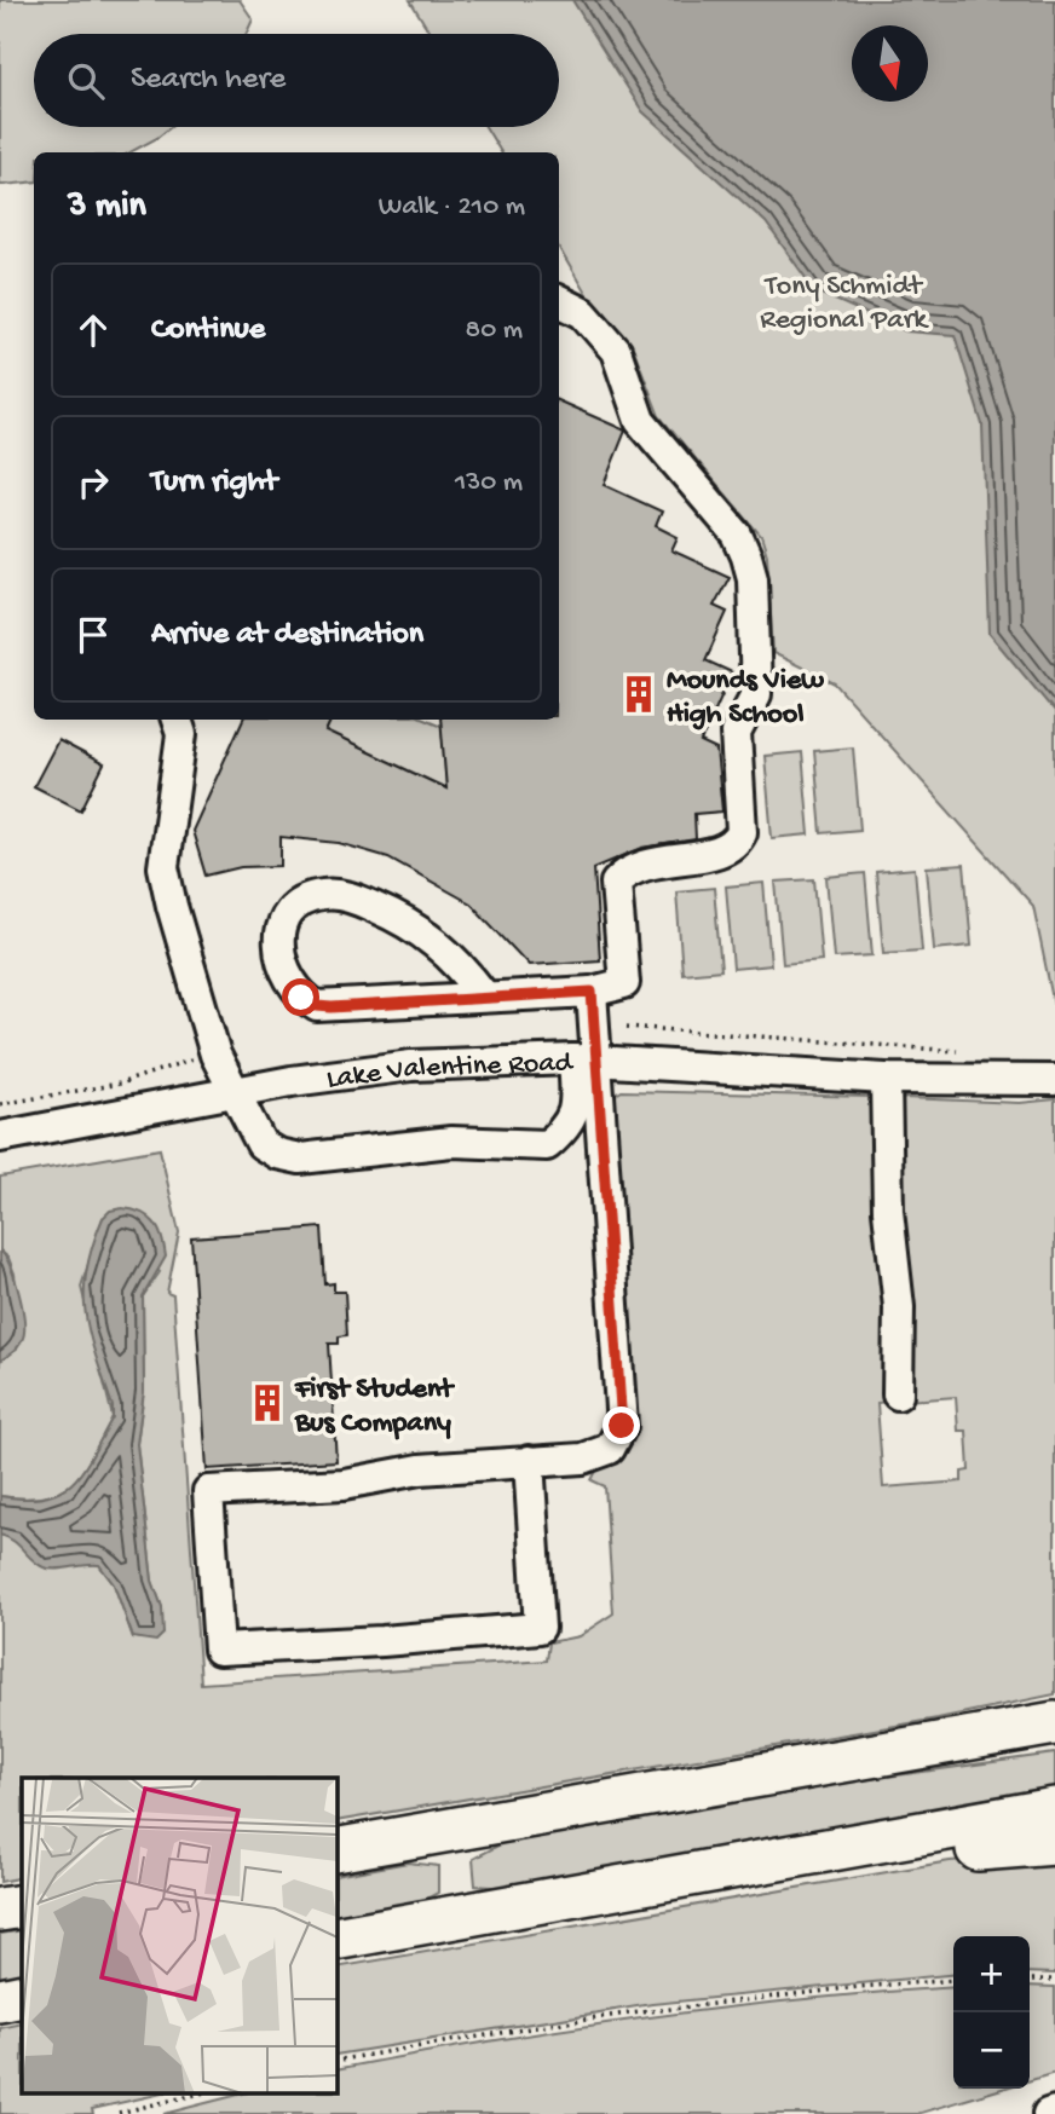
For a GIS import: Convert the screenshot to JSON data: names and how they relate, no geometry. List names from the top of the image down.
{
  "streets": {
    "street": ["Lake Valentine Road"]
  },
  "parks": ["Tony Schmidt Regional Park"],
  "places": {
    "building": ["Mounds View High School", "First Student Bus Company"]
  },
  "north": "bottom",
  "page": {
    "search": "Search here",
    "heading": ["3 min", "Walk · 210 m"],
    "list": [
      ["Continue", "80 m"],
      ["Turn right", "130 m"],
      "Arrive at destination"
    ],
    "map_buttons": ["+", "−"]
  }
}
